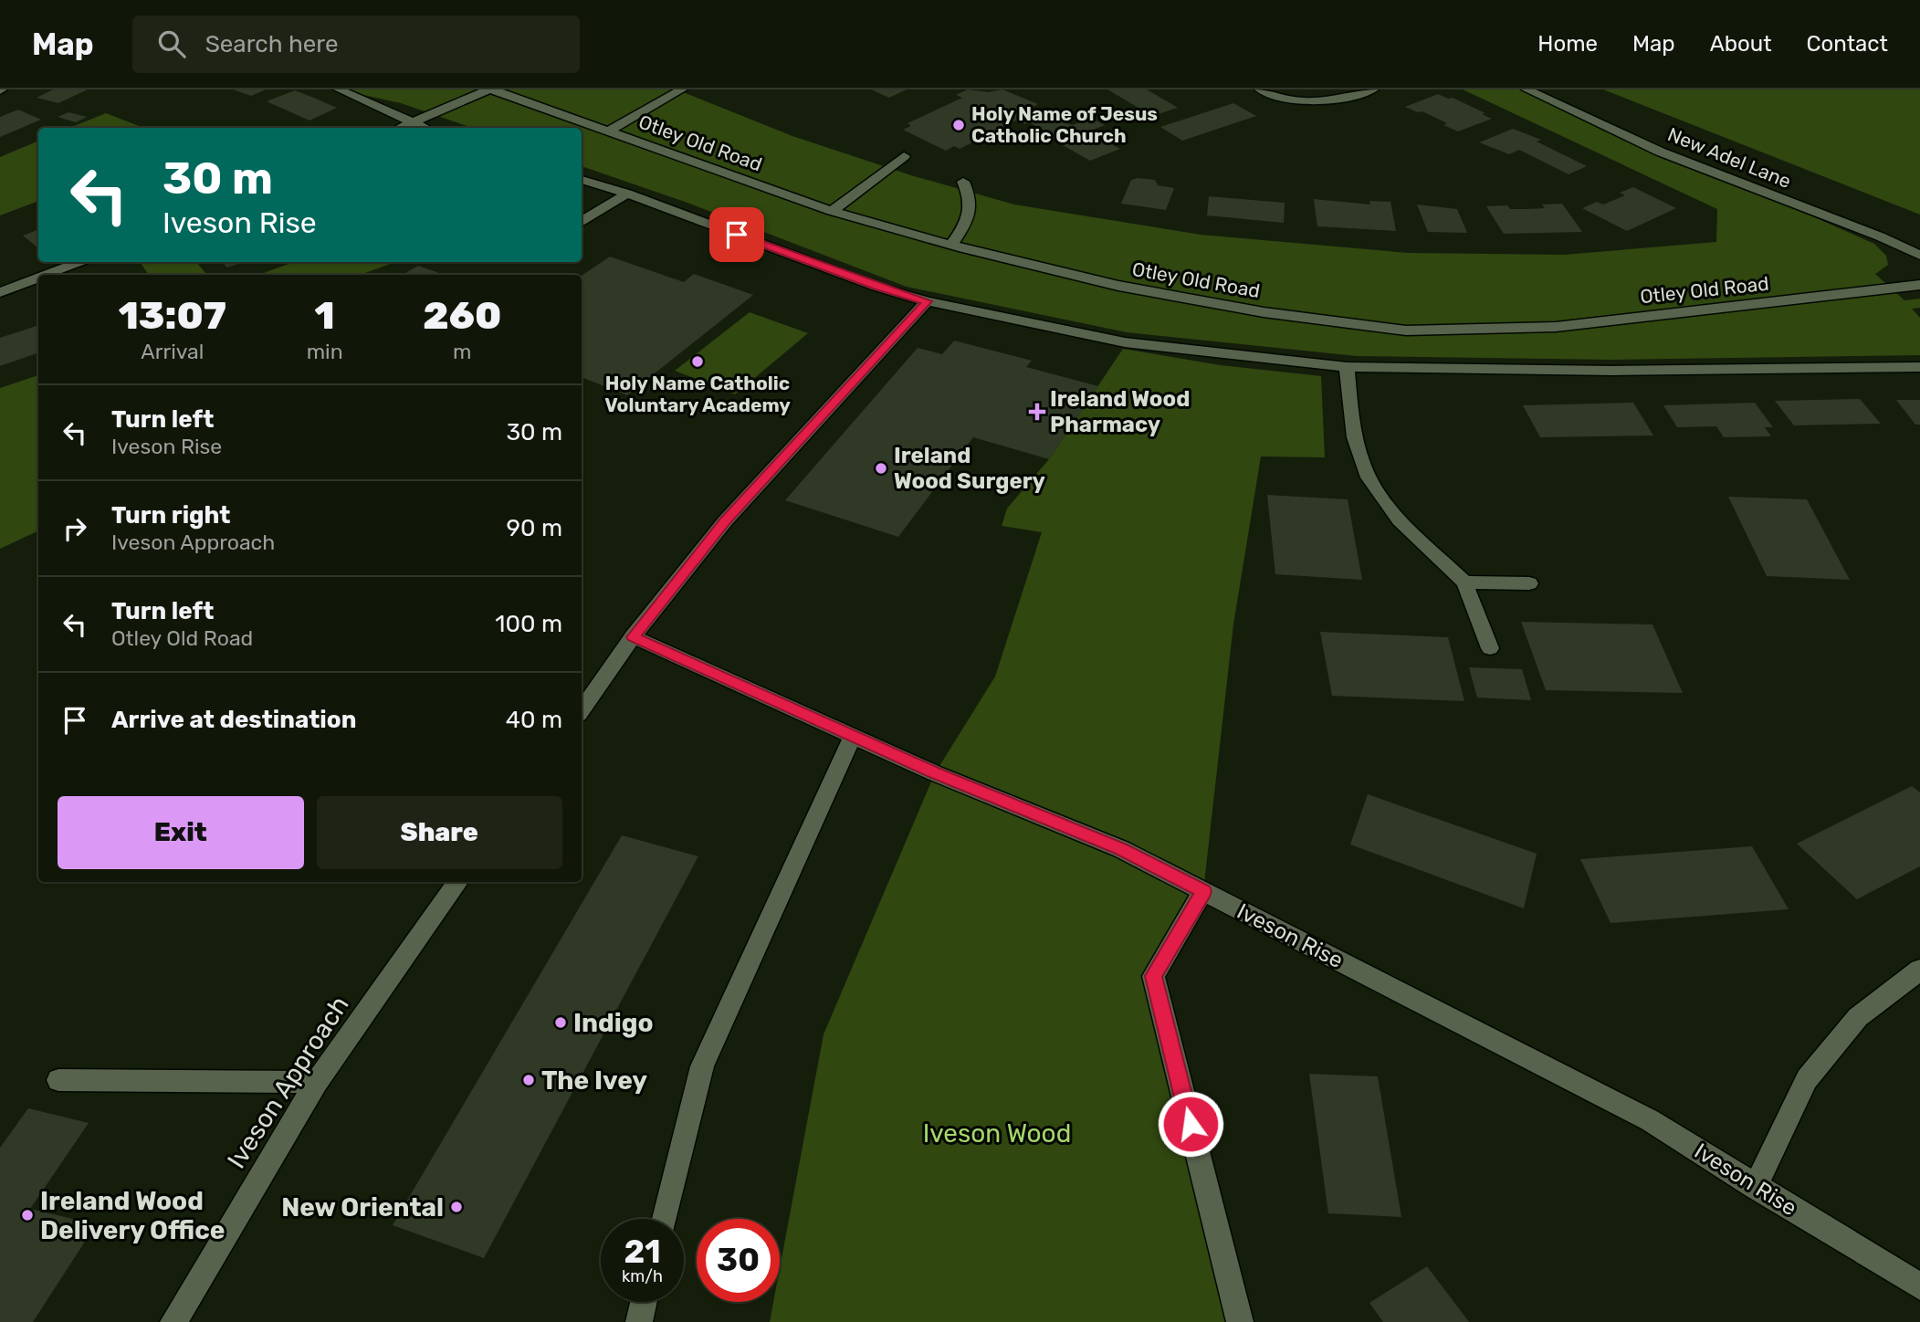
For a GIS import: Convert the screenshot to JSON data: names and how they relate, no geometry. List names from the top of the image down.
{
  "streets": {
    "street": [
      "Otley Old Road",
      "New Adel Lane",
      "Iveson Rise",
      "Iveson Approach"
    ]
  },
  "parks": ["Iveson Wood"],
  "places": {
    "other": [
      "Holy Name of Jesus Catholic Church",
      "Holy Name Catholic Voluntary Academy",
      "Ireland Wood Surgery",
      "Indigo",
      "The Ivey",
      "New Oriental",
      "Ireland Wood Delivery Office"
    ],
    "health": ["Ireland Wood Pharmacy"]
  },
  "page": {
    "header": "Map",
    "search": "Search here",
    "nav": [
      "Home",
      "Map",
      "About",
      "Contact"
    ],
    "turn": ["30 m", "Iveson Rise"],
    "eta": [
      "13:07",
      "Arrival",
      "1",
      "min",
      "260",
      "m"
    ],
    "list": [
      {
        "name": "Turn left",
        "note": "Iveson Rise",
        "value": "30 m"
      },
      {
        "name": "Turn right",
        "note": "Iveson Approach",
        "value": "90 m"
      },
      {
        "name": "Turn left",
        "note": "Otley Old Road",
        "value": "100 m"
      },
      {
        "name": "Arrive at destination",
        "value": "40 m"
      }
    ],
    "buttons": ["Exit", "Share"],
    "speed": "21 km/h",
    "limit": "30"
  }
}
